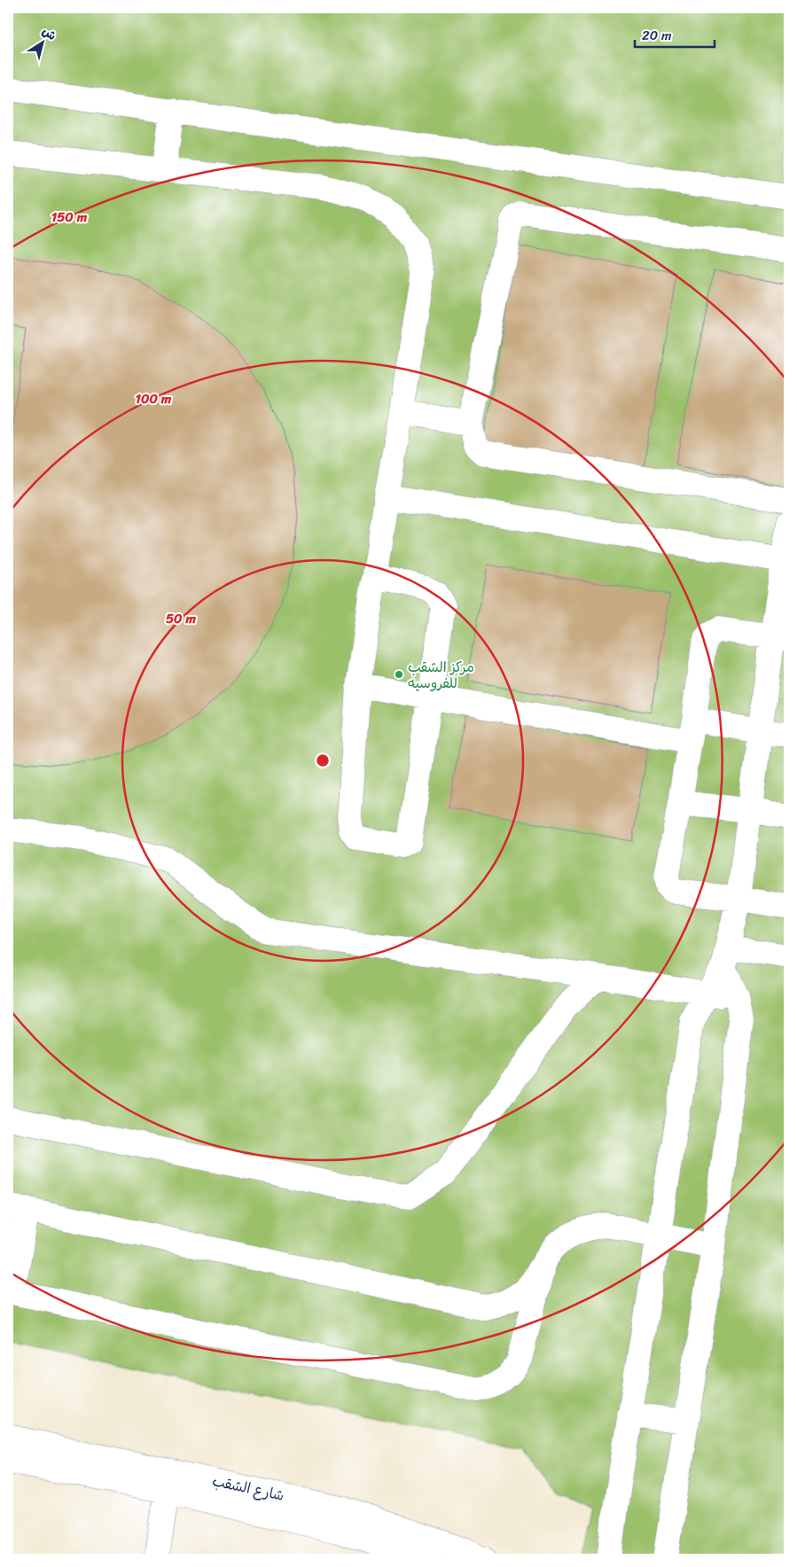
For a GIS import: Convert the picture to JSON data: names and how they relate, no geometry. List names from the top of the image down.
{
  "streets": {
    "street": ["شارع الشقب"]
  },
  "places": ["مركز الشقب للفروسيه"],
  "scale_bar": "20 m",
  "north": "top right",
  "rings": ["150 m", "100 m", "50 m"]
}
